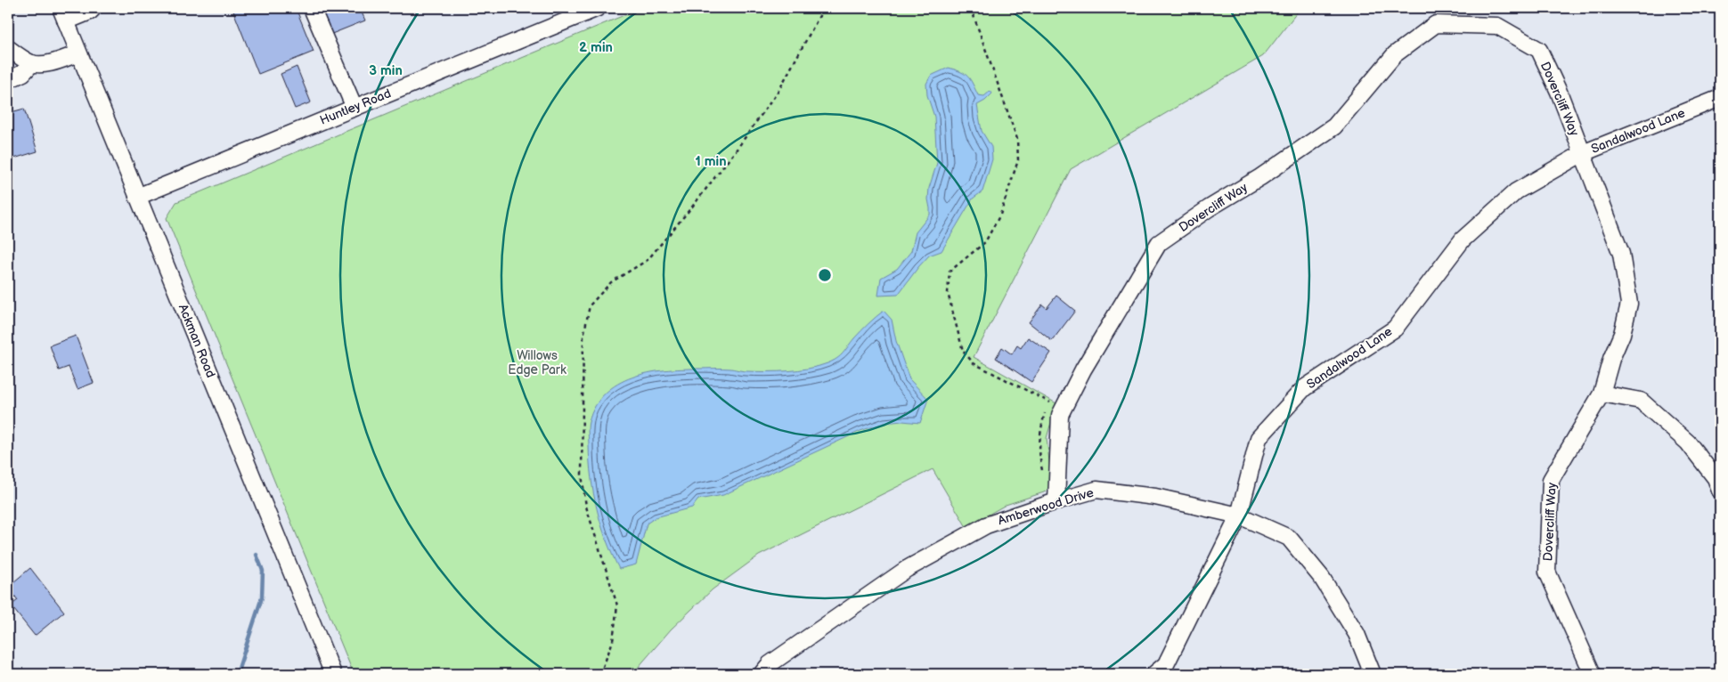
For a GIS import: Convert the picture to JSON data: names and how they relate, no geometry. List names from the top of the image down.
{
  "streets": {
    "street": [
      "Dovercliff Way",
      "Huntley Road",
      "Sandalwood Lane",
      "Ackman Road",
      "Amberwood Drive"
    ]
  },
  "crossings": [
    ["Dovercliff Way", "Sandalwood Lane"],
    ["Dovercliff Way", "Amberwood Drive"],
    ["Huntley Road", "Ackman Road"],
    ["Sandalwood Lane", "Amberwood Drive"]
  ],
  "parks": ["Willows Edge Park"],
  "rings": ["2 min", "3 min", "1 min"]
}
